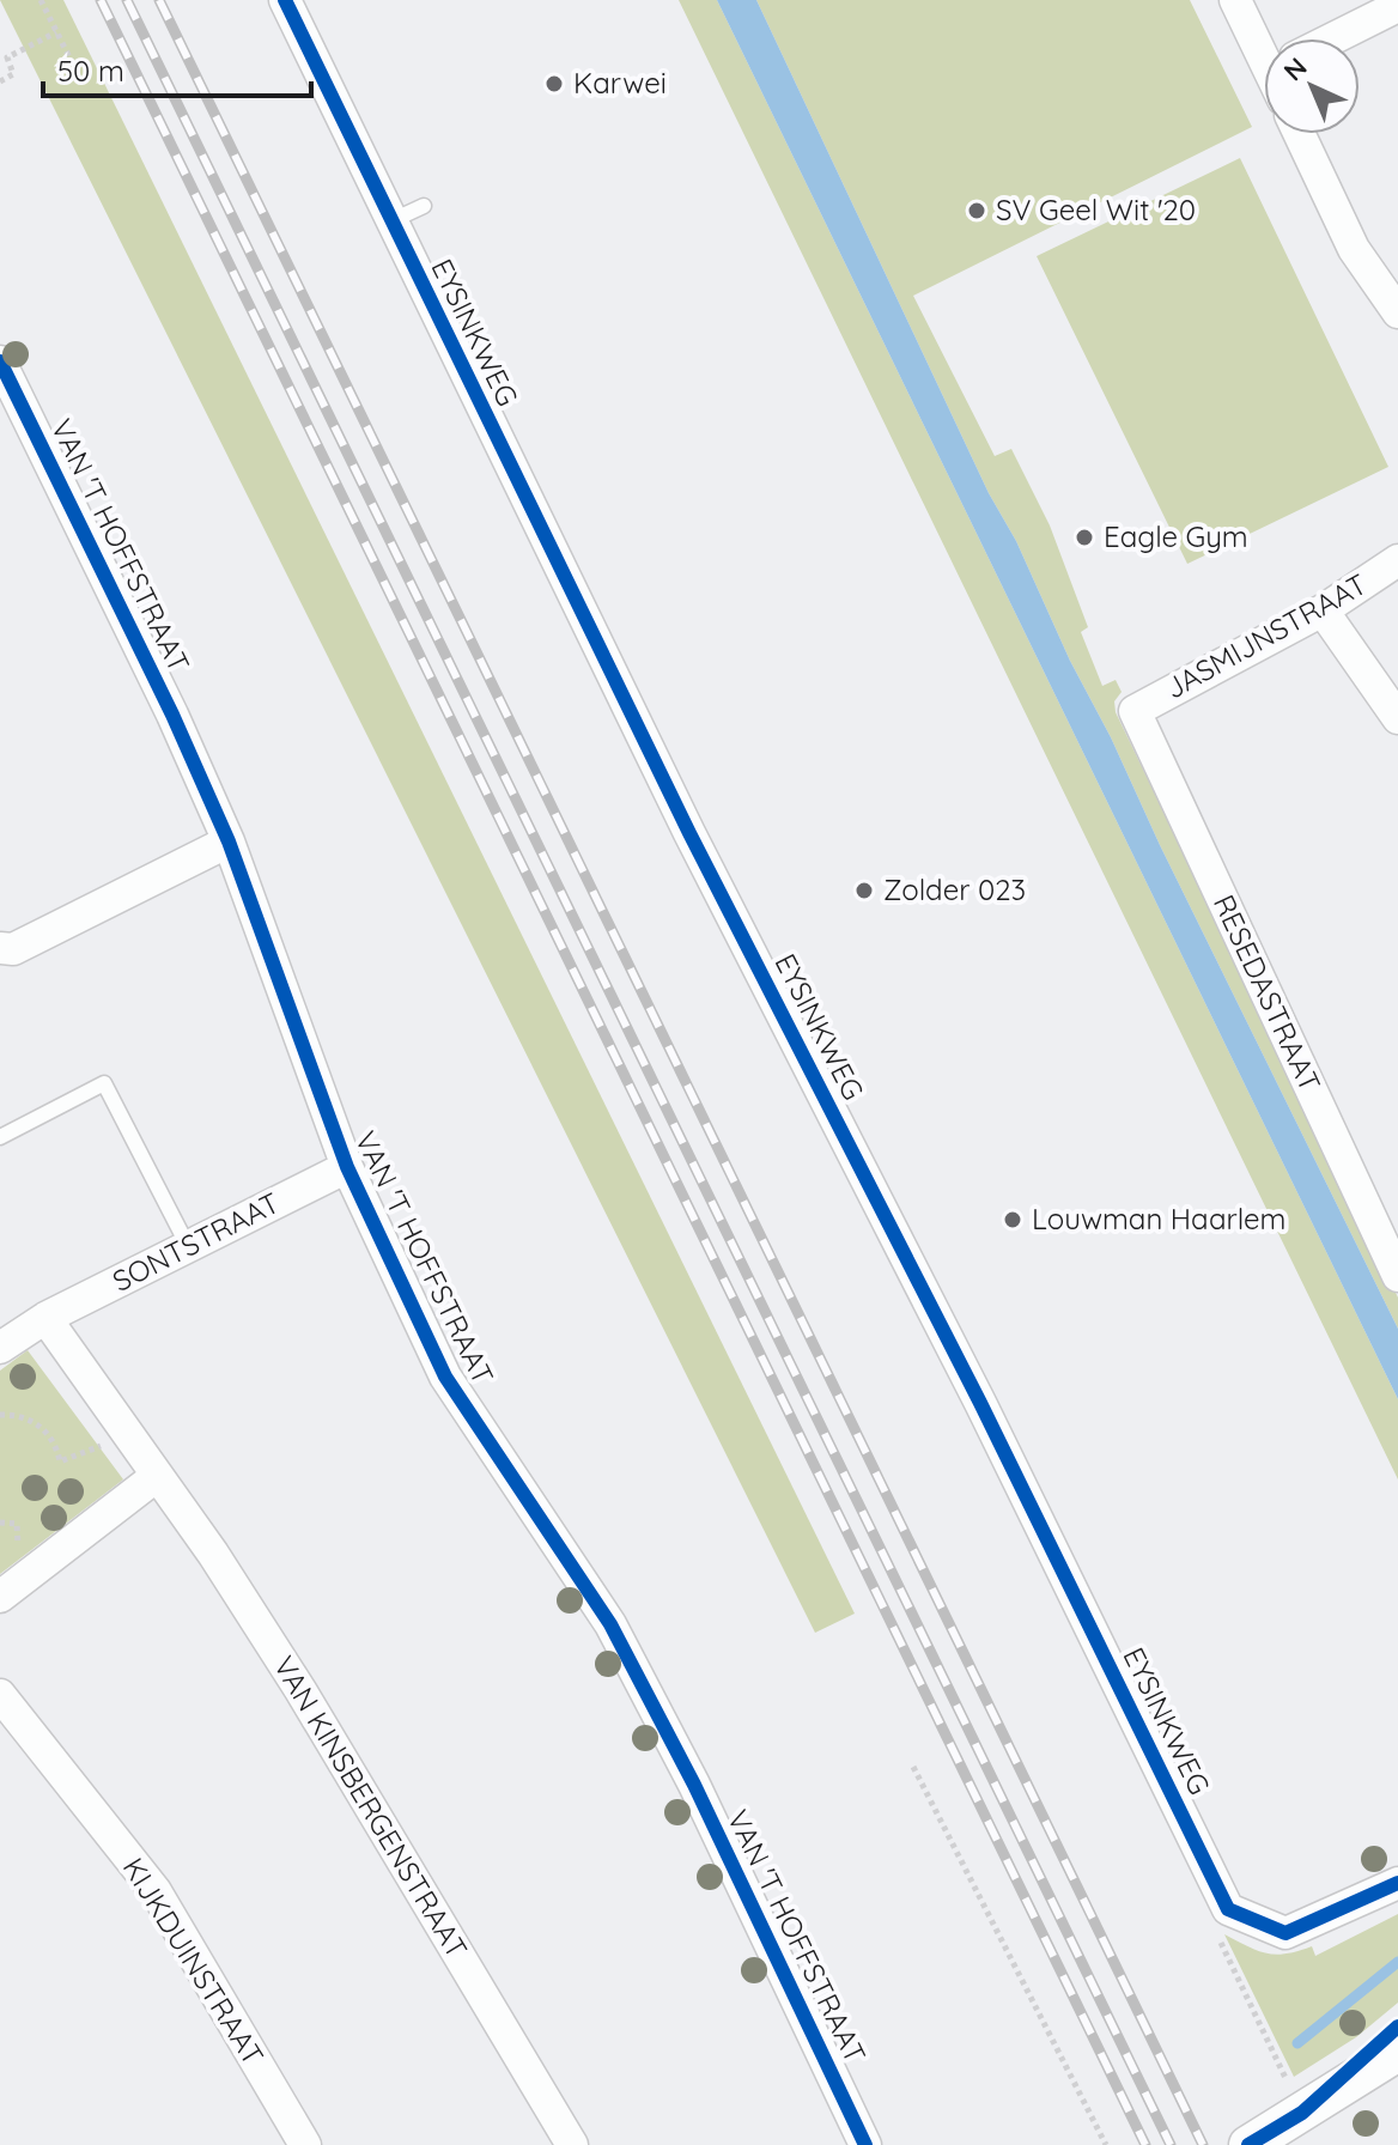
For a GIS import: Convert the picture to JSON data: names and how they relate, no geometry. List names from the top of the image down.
{
  "streets": {
    "street": [
      "EYSINKWEG",
      "VAN 'T HOFFSTRAAT",
      "JASMIJNSTRAAT",
      "RESEDASTRAAT",
      "SONTSTRAAT",
      "VAN KINSBERGENSTRAAT",
      "KIJKDUINSTRAAT"
    ]
  },
  "crossings": [
    ["VAN 'T HOFFSTRAAT", "SONTSTRAAT"],
    ["JASMIJNSTRAAT", "RESEDASTRAAT"],
    ["SONTSTRAAT", "VAN KINSBERGENSTRAAT"]
  ],
  "places": [
    "Karwei",
    "SV Geel Wit '20",
    "Eagle Gym",
    "Zolder 023",
    "Louwman Haarlem"
  ],
  "scale_bar": "50 m",
  "north": "top left"
}
